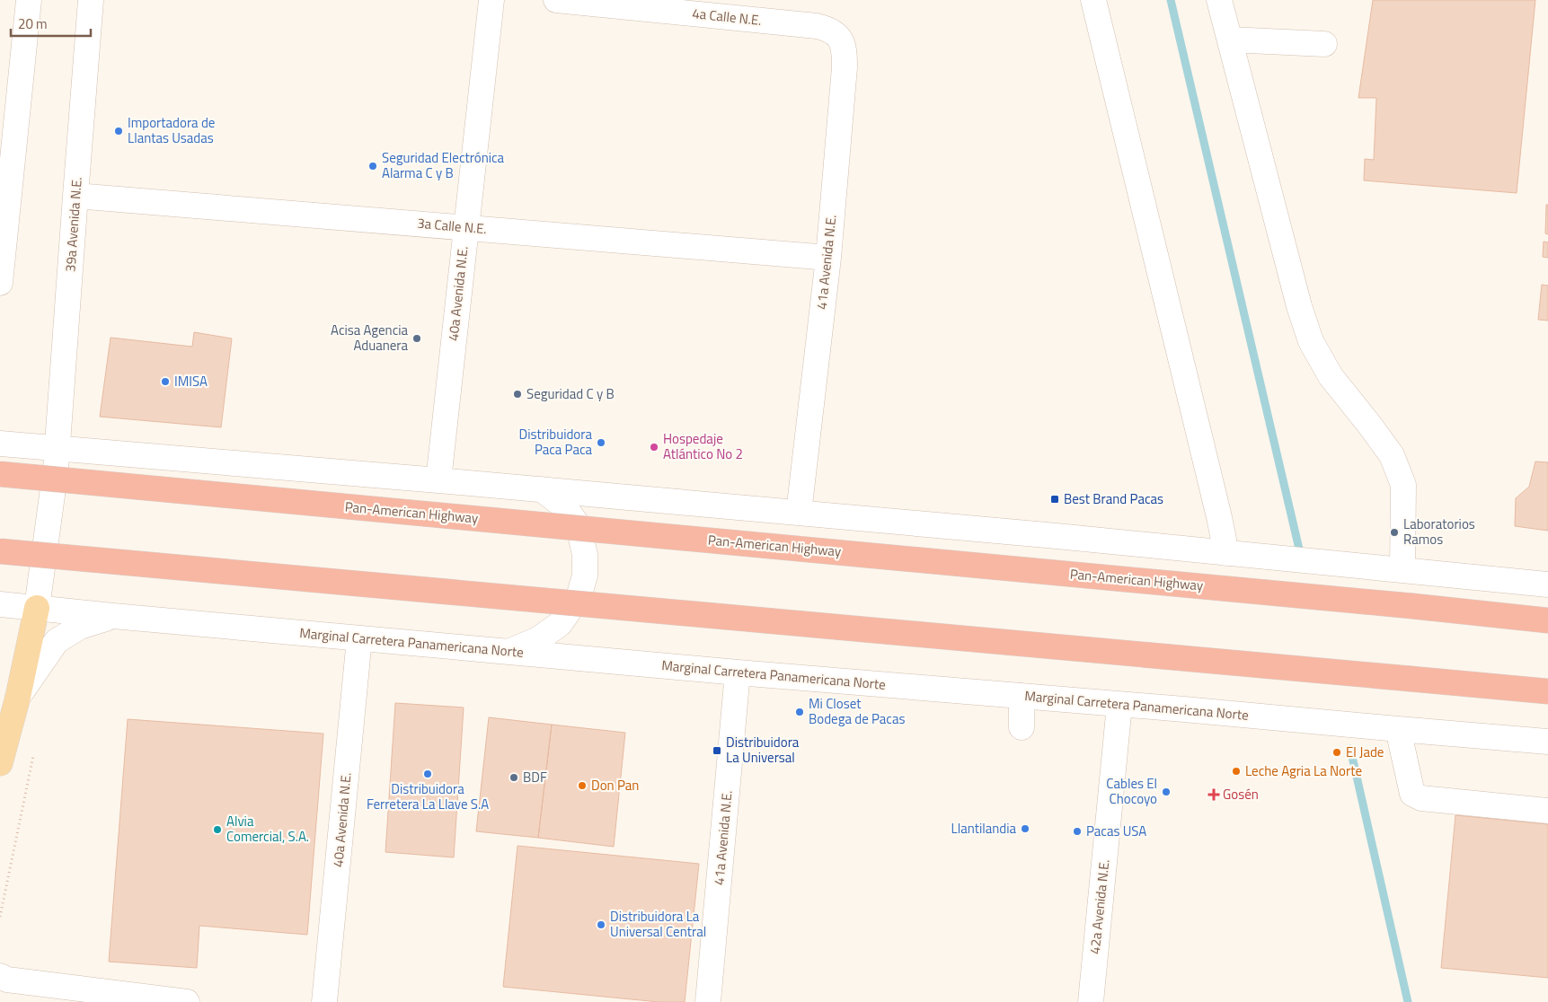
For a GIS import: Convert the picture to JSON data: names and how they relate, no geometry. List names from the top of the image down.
{
  "streets": {
    "highway": ["Pan-American Highway"],
    "street": [
      "4a Calle N.E.",
      "39a Avenida N.E.",
      "3a Calle N.E.",
      "41a Avenida N.E.",
      "40a Avenida N.E.",
      "Marginal Carretera Panamericana Norte",
      "42a Avenida N.E."
    ]
  },
  "crossings": [
    ["4a Calle N.E.", "41a Avenida N.E."],
    ["39a Avenida N.E.", "3a Calle N.E."],
    ["39a Avenida N.E.", "Marginal Carretera Panamericana Norte"],
    ["3a Calle N.E.", "41a Avenida N.E."],
    ["3a Calle N.E.", "40a Avenida N.E."],
    ["41a Avenida N.E.", "Marginal Carretera Panamericana Norte"],
    ["40a Avenida N.E.", "Marginal Carretera Panamericana Norte"],
    ["Marginal Carretera Panamericana Norte", "42a Avenida N.E."]
  ],
  "places": {
    "other": [
      "Importadora de Llantas Usadas",
      "Seguridad Electrónica Alarma C y B",
      "Acisa Agencia Aduanera",
      "IMISA",
      "Seguridad C y B",
      "Distribuidora Paca Paca",
      "Hospedaje Atlántico No 2",
      "Laboratorios Ramos",
      "Mi Closet Bodega de Pacas",
      "El Jade",
      "Leche Agria La Norte",
      "Distribuidora Ferretera La Llave S.A",
      "BDF",
      "Don Pan",
      "Cables El Chocoyo",
      "Llantilandia",
      "Alvia Comercial, S.A.",
      "Pacas USA",
      "Distribuidora La Universal Central"
    ],
    "transit": ["Best Brand Pacas", "Distribuidora La Universal"],
    "health": ["Gosén"]
  },
  "scale_bar": "20 m"
}
